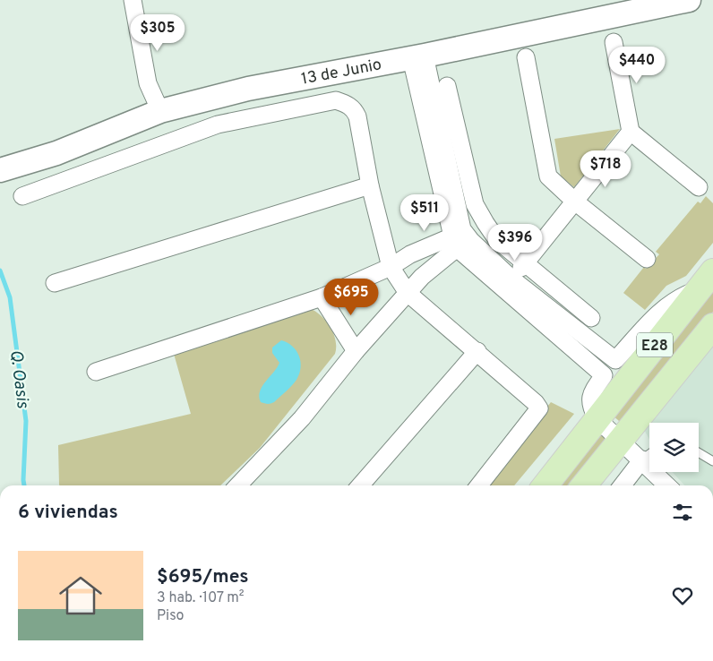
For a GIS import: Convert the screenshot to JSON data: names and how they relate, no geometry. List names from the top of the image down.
{
  "streets": {
    "main road": ["13 de Junio", "E28"]
  },
  "water": ["Q. Oasis"],
  "page": {
    "price": [
      "$305",
      "$440",
      "$718",
      "$511",
      "$396",
      "$695"
    ],
    "heading": "6 viviendas",
    "list": [
      {
        "name": "$695/mes",
        "note": "3 hab. · 107 m² · Piso"
      }
    ]
  }
}
